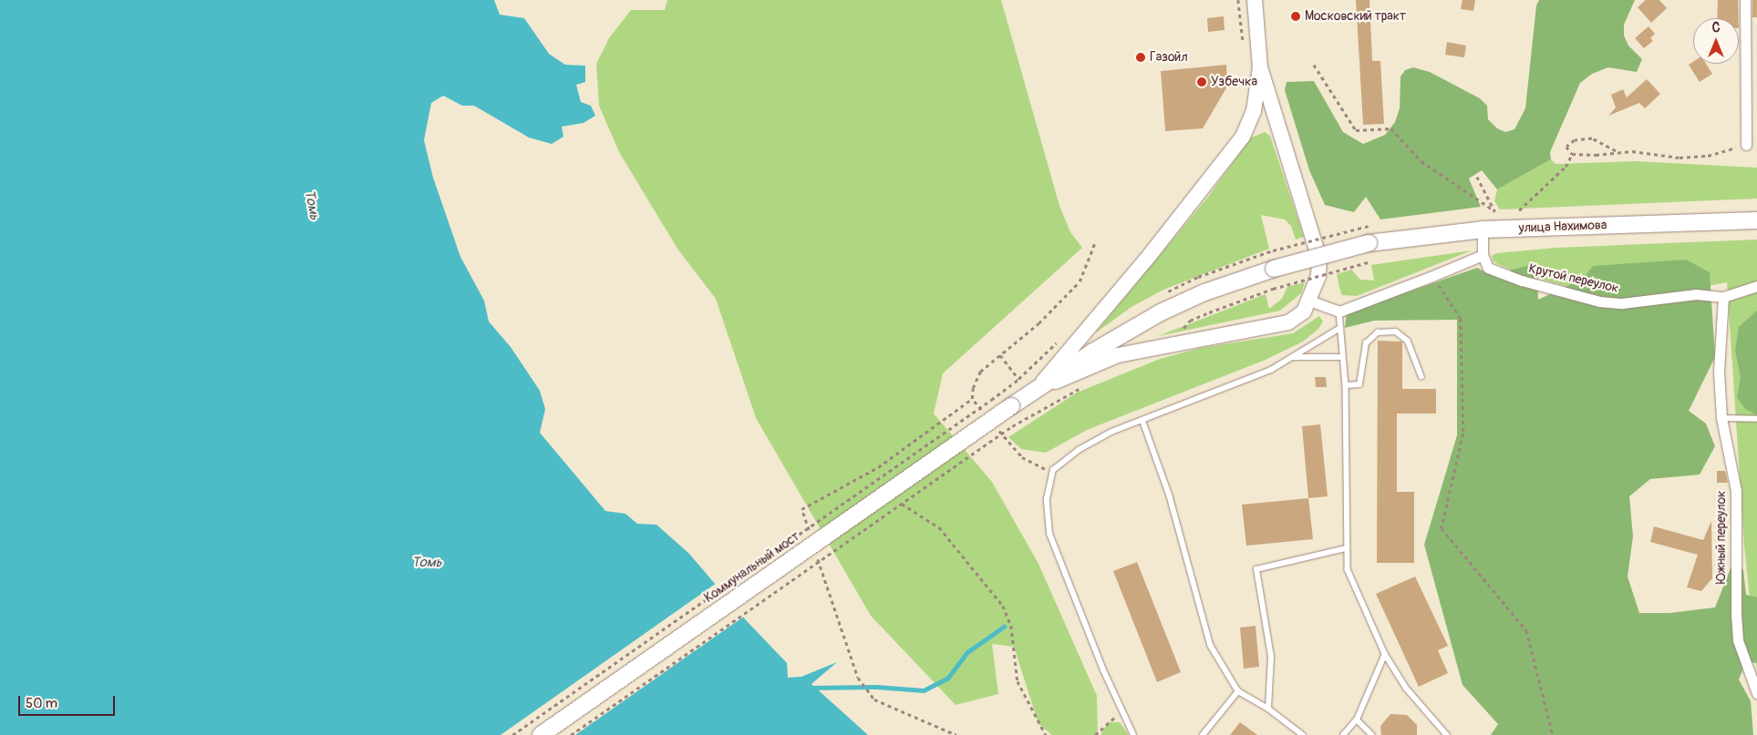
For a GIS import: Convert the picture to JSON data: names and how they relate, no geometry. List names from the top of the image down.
{
  "streets": {
    "main road": ["улица Нахимова", "Коммунальный мост"],
    "street": ["Крутой переулок", "Южный переулок"]
  },
  "crossings": [
    ["улица Нахимова", "Коммунальный мост"],
    ["Крутой переулок", "Южный переулок"]
  ],
  "water": ["Томь"],
  "places": ["Московский тракт", "Газойл", "Узбечка"],
  "scale_bar": "50 m",
  "north": "top"
}
